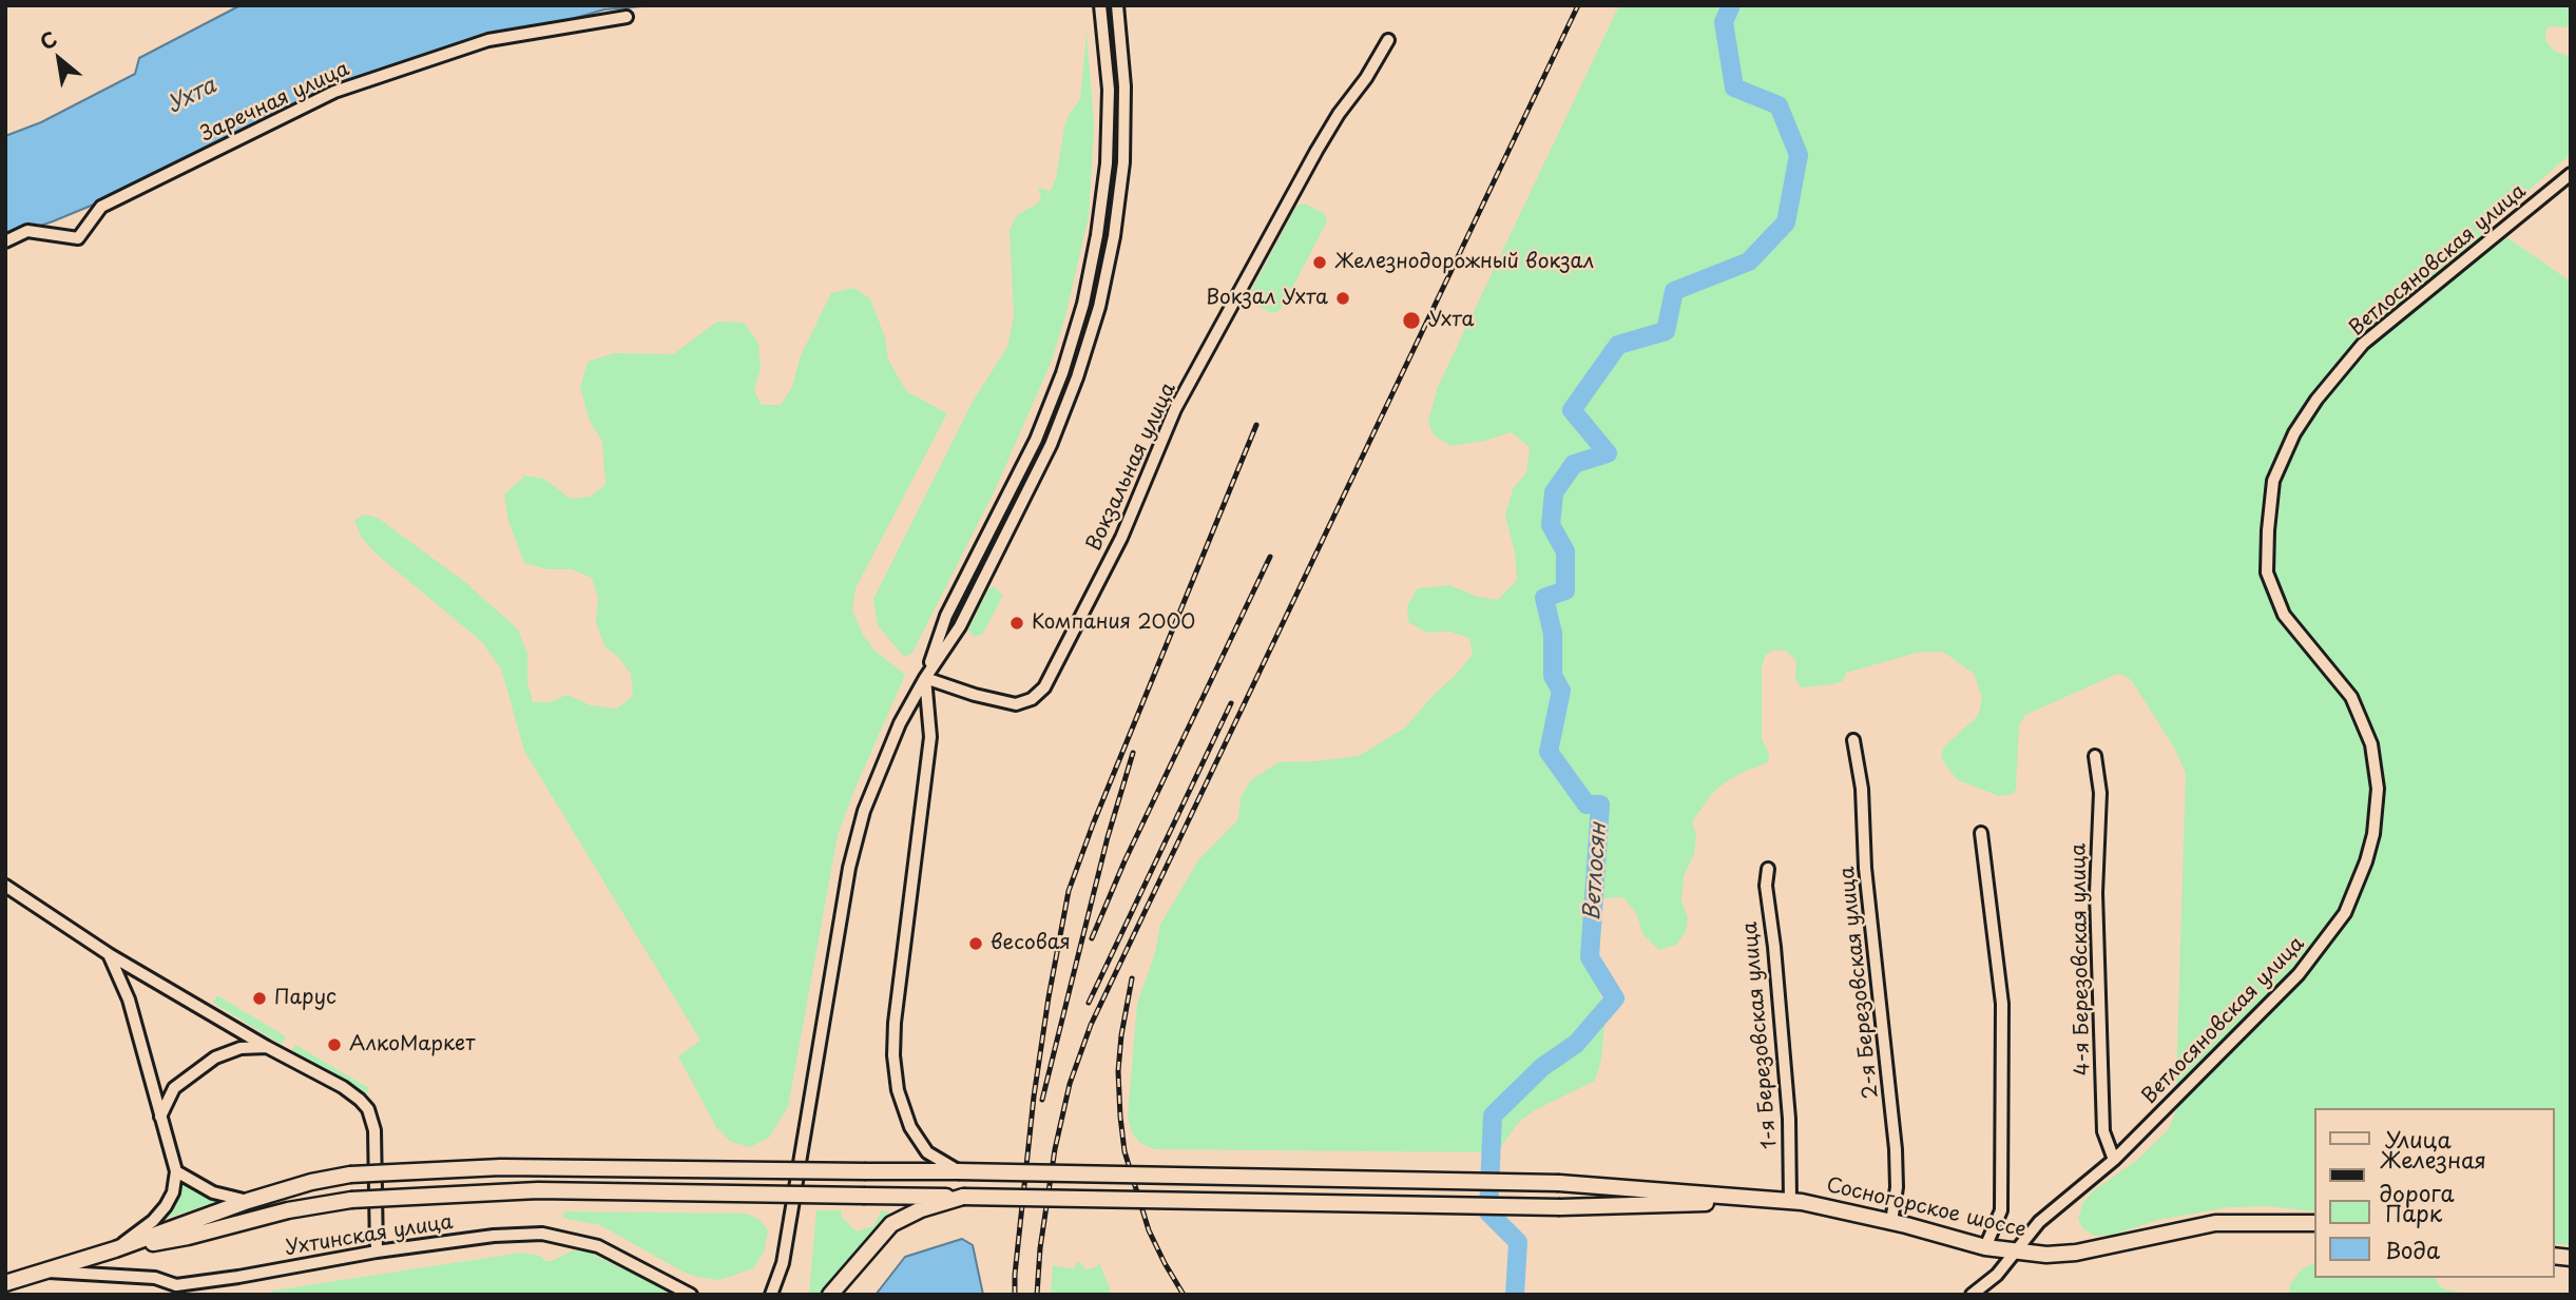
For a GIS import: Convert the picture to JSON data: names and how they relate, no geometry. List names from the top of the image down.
{
  "streets": {
    "main road": ["Сосногорское шоссе"],
    "street": [
      "Заречная улица",
      "Ветлосяновская улица",
      "Вокзальная улица",
      "4-я Березовская улица",
      "2-я Березовская улица",
      "1-я Березовская улица",
      "Ухтинская улица"
    ]
  },
  "crossings": [
    ["Ветлосяновская улица", "4-я Березовская улица"],
    ["Ветлосяновская улица", "Сосногорское шоссе"],
    ["2-я Березовская улица", "Сосногорское шоссе"],
    ["1-я Березовская улица", "Сосногорское шоссе"]
  ],
  "water": ["Ухта", "Ветлосян"],
  "places": [
    "Железнодорожный вокзал",
    "Вокзал Ухта",
    "Ухта",
    "Компания 2000",
    "весовая",
    "Парус",
    "АлкоМаркет"
  ],
  "legend": [
    "Улица",
    "Железная дорога",
    "Парк",
    "Вода"
  ],
  "north": "top left"
}
